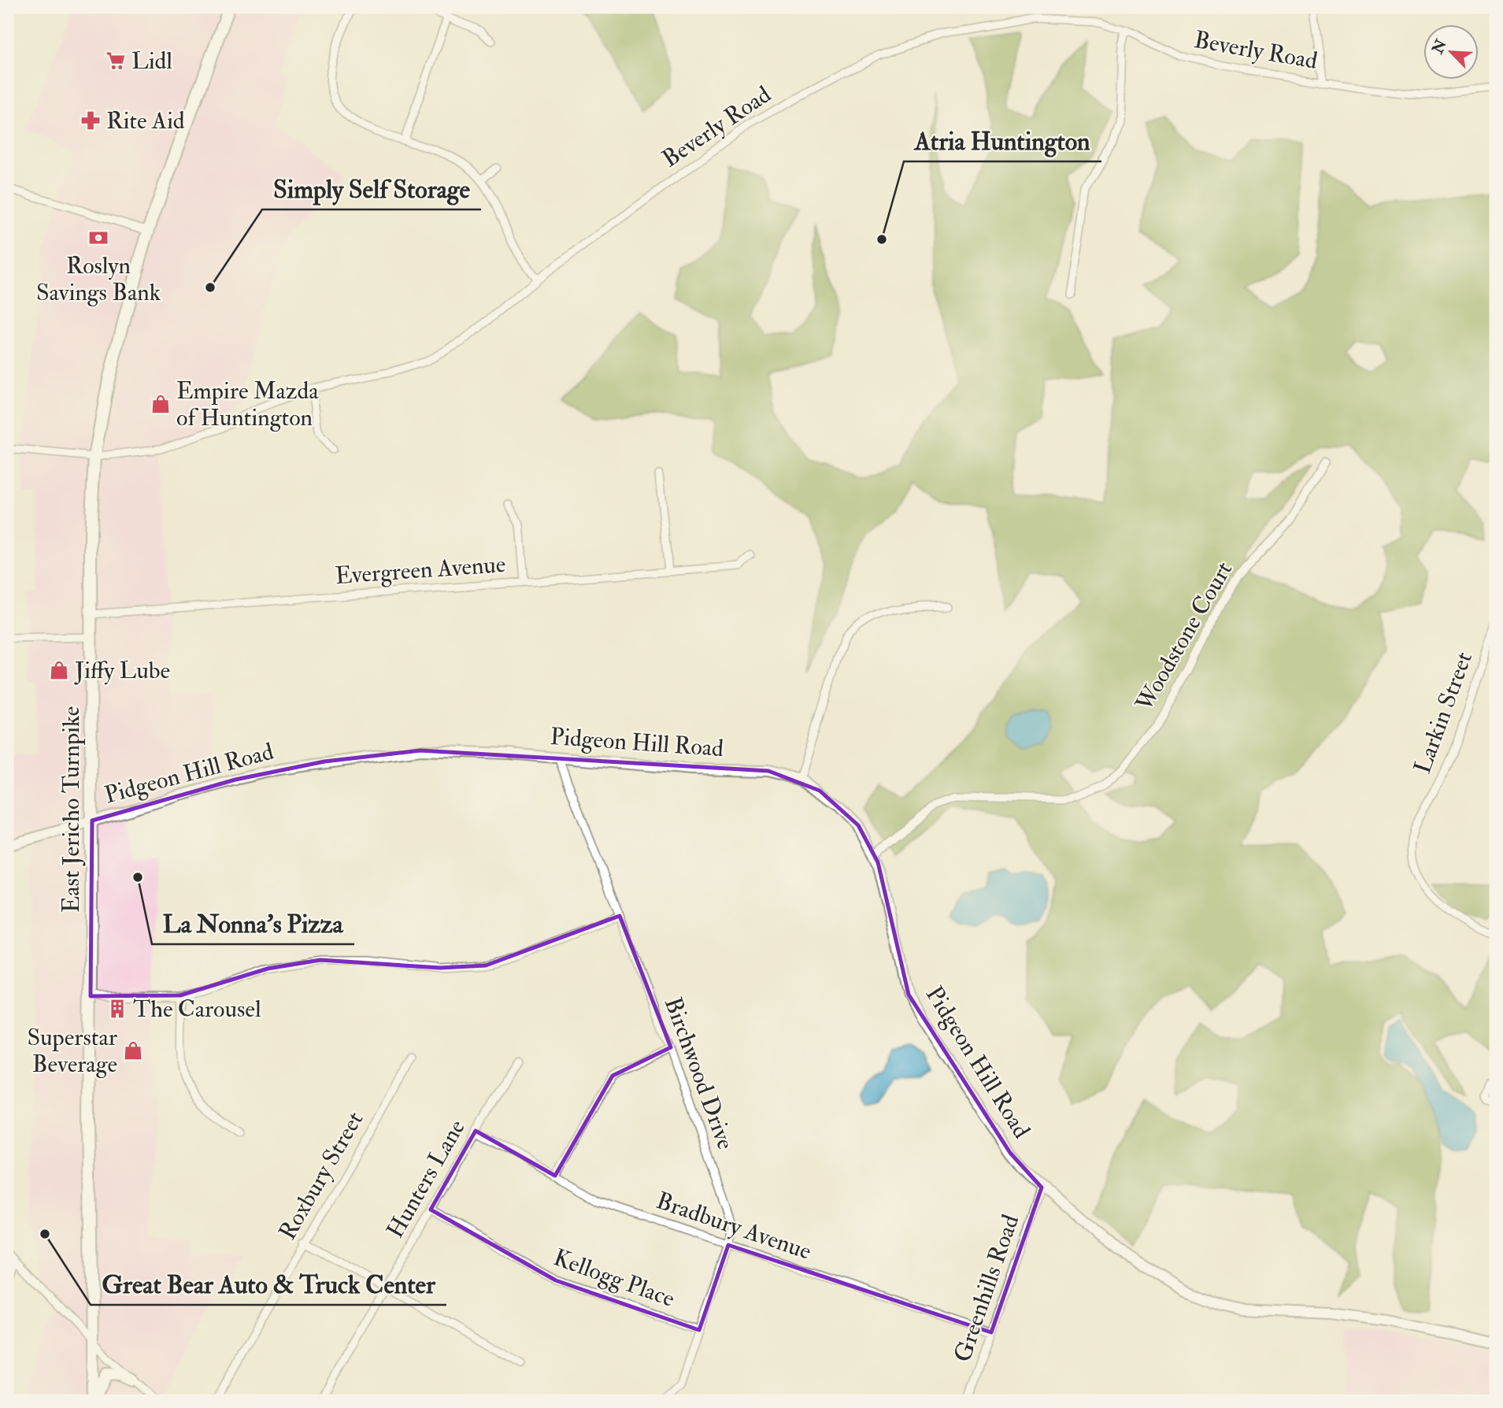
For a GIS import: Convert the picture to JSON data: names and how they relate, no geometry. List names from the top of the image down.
{
  "streets": {
    "main road": ["East Jericho Turnpike"],
    "street": [
      "Beverly Road",
      "Evergreen Avenue",
      "Woodstone Court",
      "Larkin Street",
      "Pidgeon Hill Road",
      "Birchwood Drive",
      "Roxbury Street",
      "Hunters Lane",
      "Bradbury Avenue",
      "Kellogg Place",
      "Greenhills Road"
    ]
  },
  "crossings": [
    ["Beverly Road", "East Jericho Turnpike"],
    ["Evergreen Avenue", "East Jericho Turnpike"],
    ["Woodstone Court", "Pidgeon Hill Road"],
    ["Pidgeon Hill Road", "East Jericho Turnpike"],
    ["Pidgeon Hill Road", "Birchwood Drive"],
    ["Pidgeon Hill Road", "Greenhills Road"],
    ["Birchwood Drive", "Bradbury Avenue"],
    ["Birchwood Drive", "Kellogg Place"],
    ["Hunters Lane", "Bradbury Avenue"],
    ["Hunters Lane", "Kellogg Place"],
    ["Bradbury Avenue", "Greenhills Road"]
  ],
  "places": {
    "supermarket": ["Lidl"],
    "pharmacy": ["Rite Aid"],
    "bank": ["Roslyn Savings Bank"],
    "other": [
      "Atria Huntington",
      "Simply Self Storage",
      "La Nonna's Pizza",
      "Great Bear Auto & Truck Center"
    ],
    "shop": ["Empire Mazda of Huntington", "Jiffy Lube", "Superstar Beverage"],
    "building": ["The Carousel"]
  },
  "north": "top left"
}
